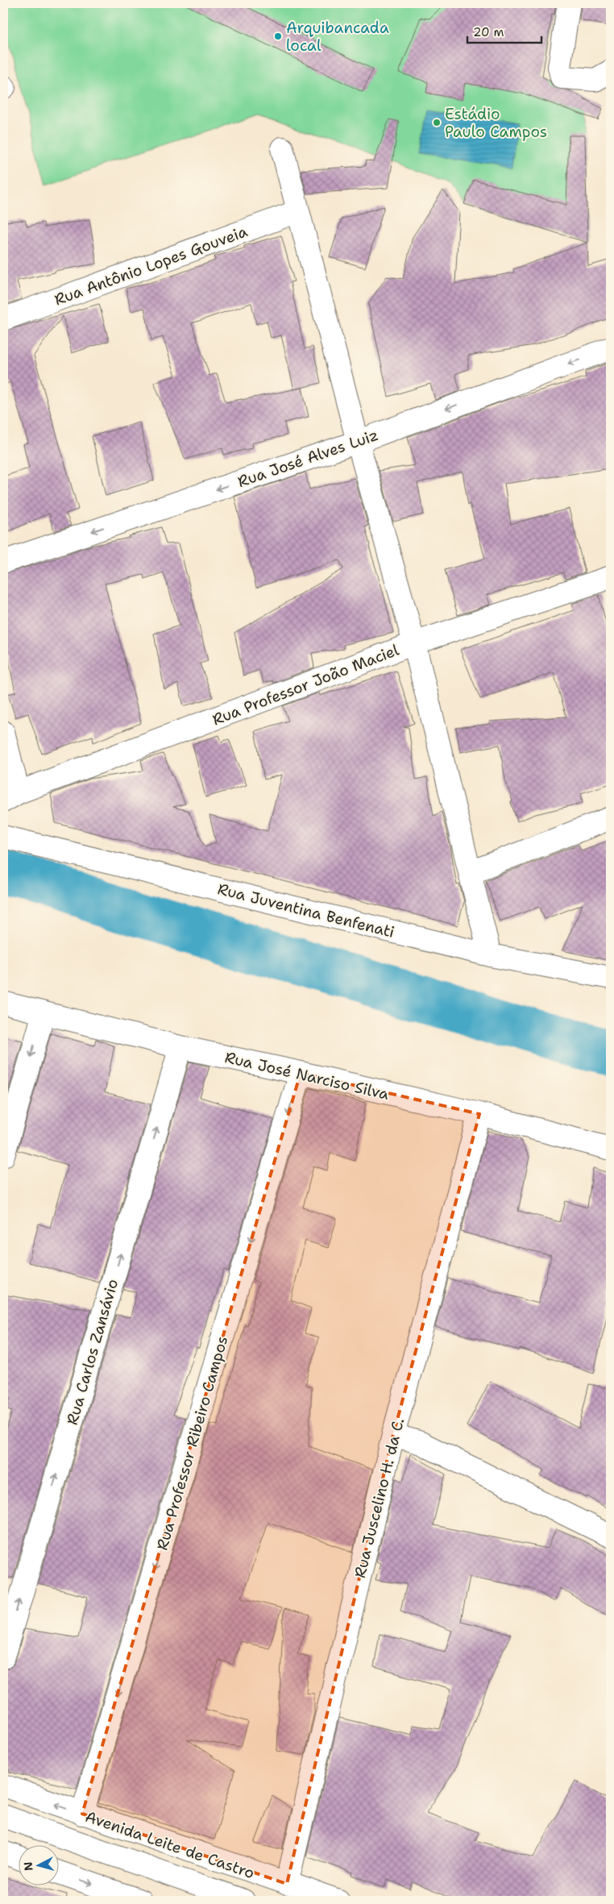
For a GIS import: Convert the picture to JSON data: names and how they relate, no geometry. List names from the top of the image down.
{
  "streets": {
    "main road": [
      "Rua Antônio Lopes Gouveia",
      "Rua José Alves Luiz",
      "Rua Professor João Maciel",
      "Rua Juventina Benfenati",
      "Rua José Narciso Silva",
      "Rua Carlos Zansávio",
      "Rua Professor Ribeiro Campos",
      "Rua Juscelino H. da C.",
      "Avenida Leite de Castro"
    ]
  },
  "crossings": [
    ["Rua José Narciso Silva", "Rua Carlos Zansávio"],
    ["Rua José Narciso Silva", "Rua Professor Ribeiro Campos"],
    ["Rua José Narciso Silva", "Rua Juscelino H. da C."],
    ["Rua Professor Ribeiro Campos", "Avenida Leite de Castro"],
    ["Rua Juscelino H. da C.", "Avenida Leite de Castro"]
  ],
  "one_way": ["Rua José Alves Luiz", "Rua Carlos Zansávio", "Rua Professor Ribeiro Campos"],
  "places": ["Arquibancada local", "Estádio Paulo Campos"],
  "scale_bar": "20 m",
  "north": "left"
}
